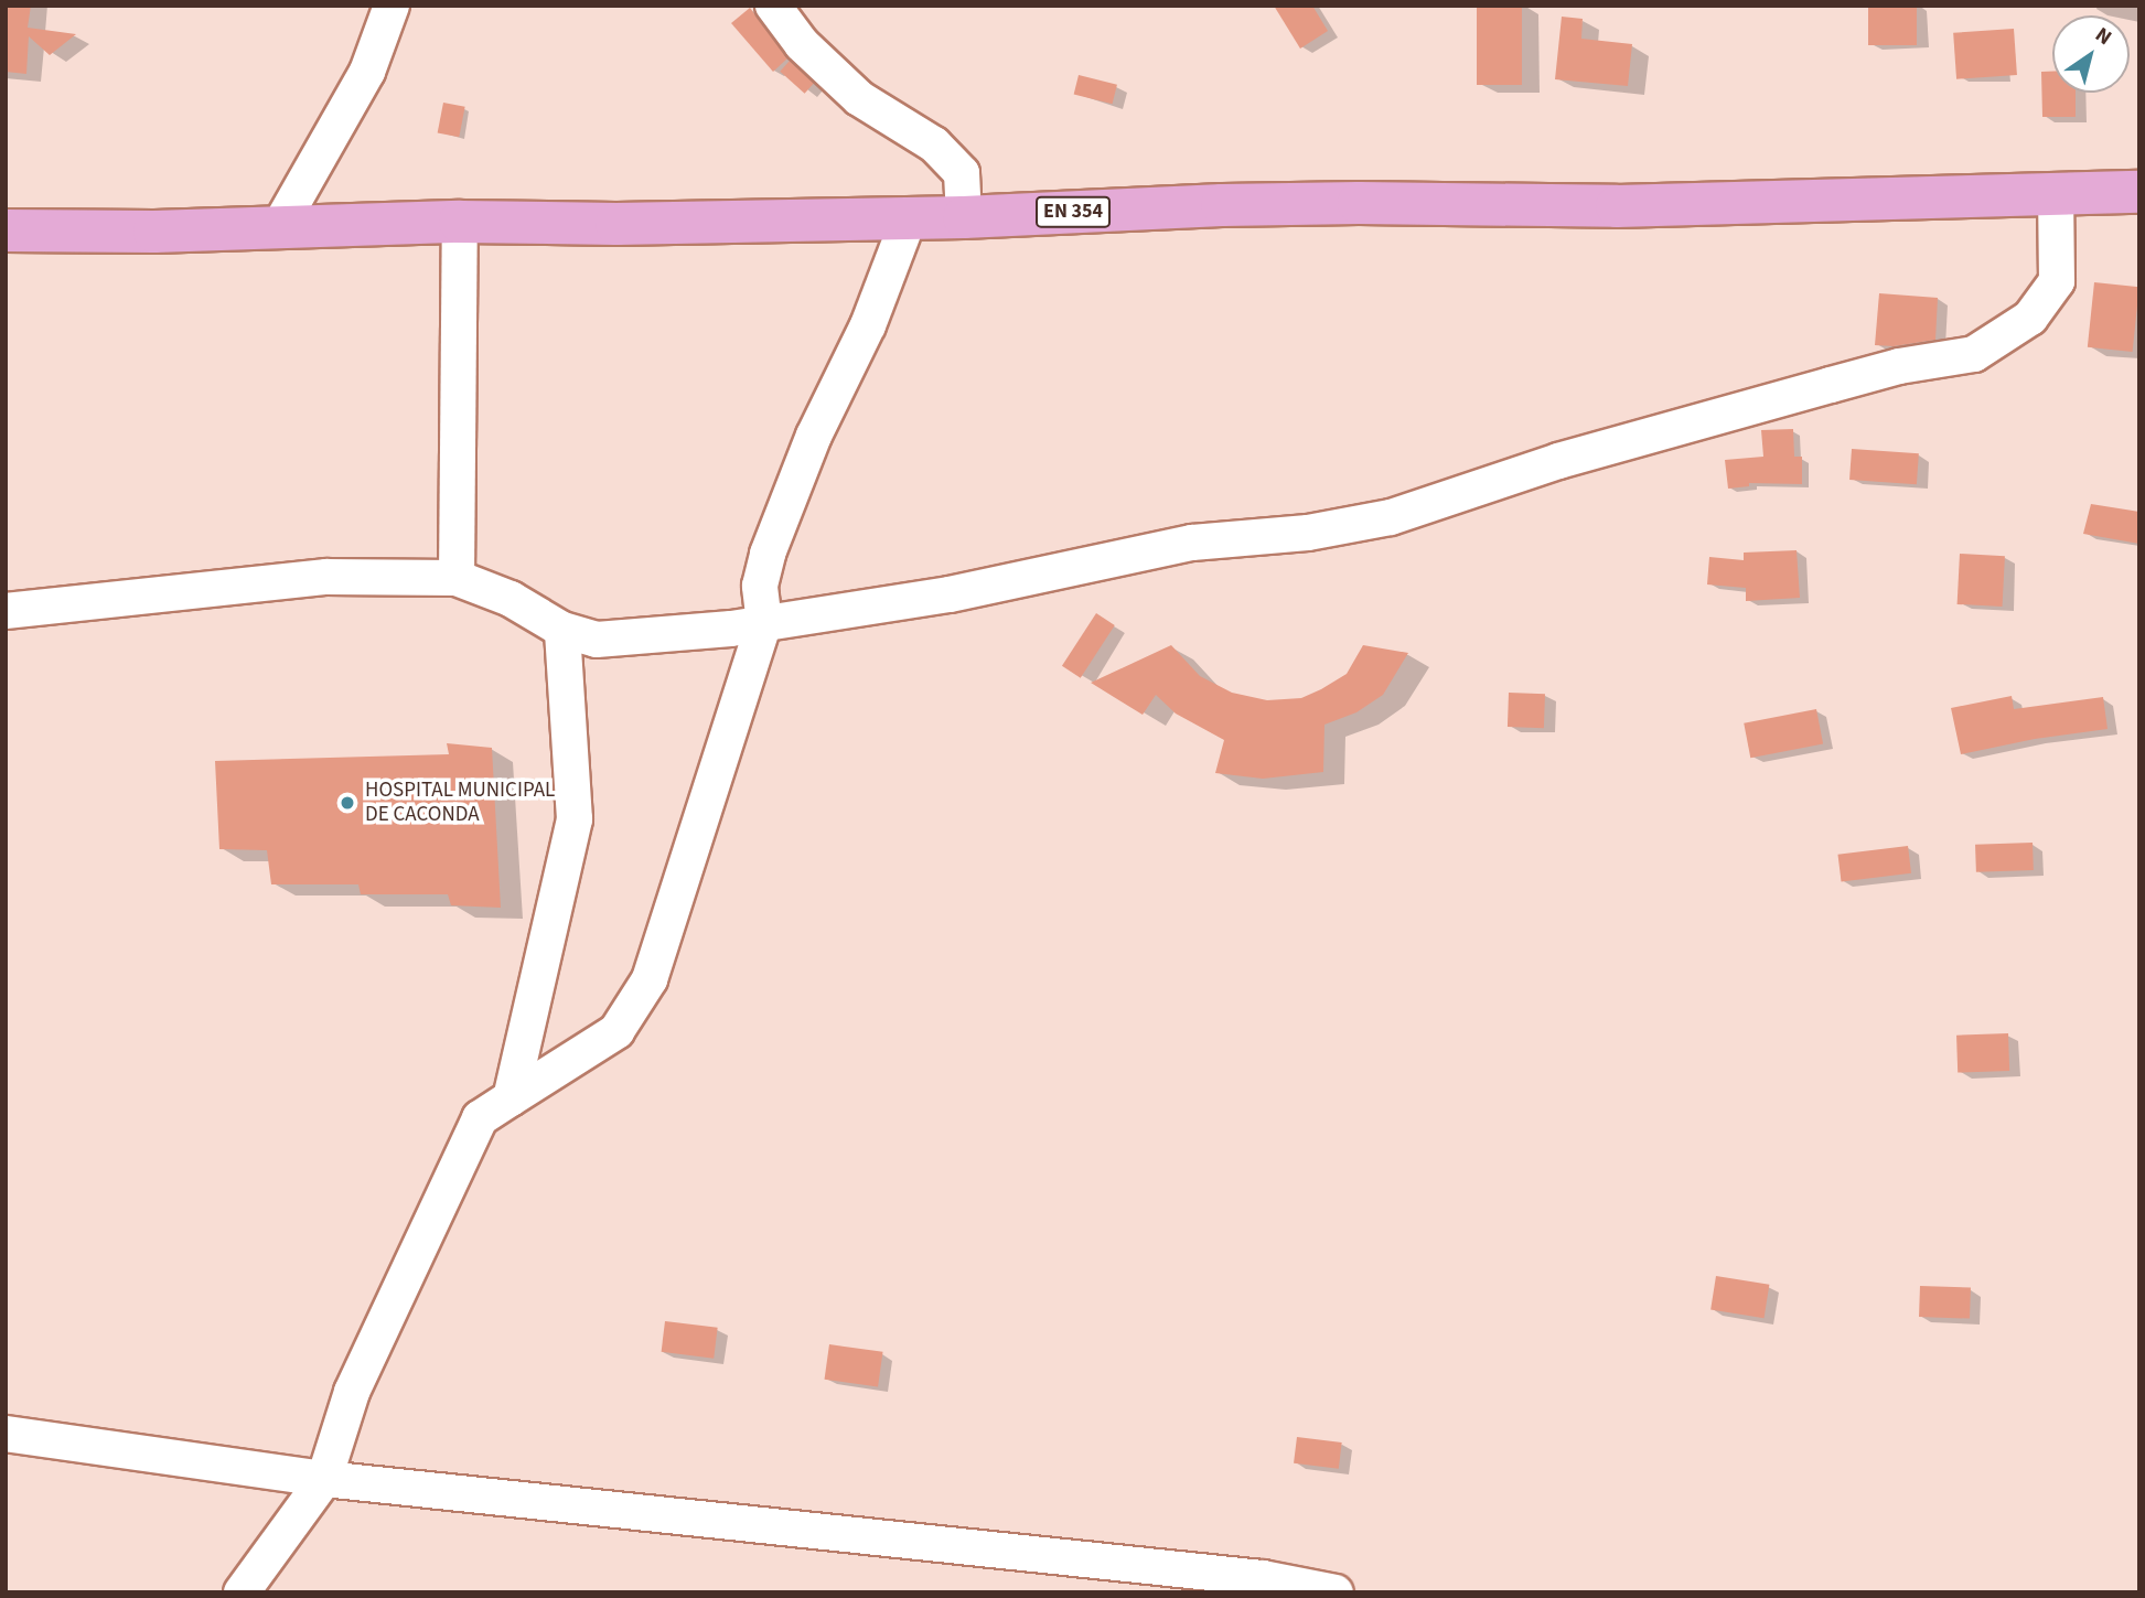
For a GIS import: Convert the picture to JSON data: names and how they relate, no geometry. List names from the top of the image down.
{
  "streets": {
    "main road": ["EN 354"]
  },
  "places": ["HOSPITAL MUNICIPAL DE CACONDA"],
  "north": "top right"
}
